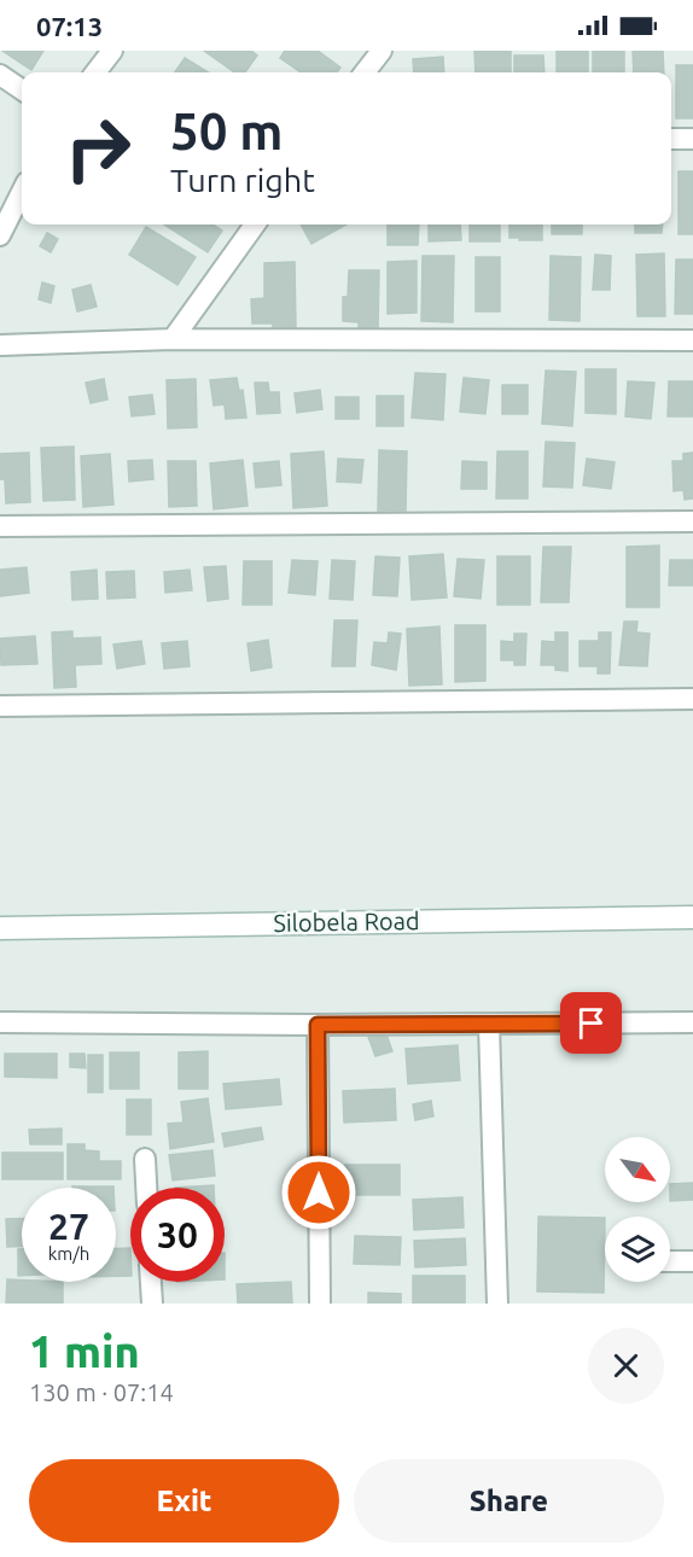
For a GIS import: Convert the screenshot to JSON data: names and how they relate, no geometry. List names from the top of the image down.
{
  "streets": {
    "street": ["Silobela Road"]
  },
  "north": "bottom right",
  "page": {
    "status": "07:13",
    "turn": ["50 m", "Turn right"],
    "speed": "27 km/h",
    "limit": "30",
    "heading": ["1 min", "130 m · 07:14"],
    "buttons": ["Exit", "Share"]
  }
}
